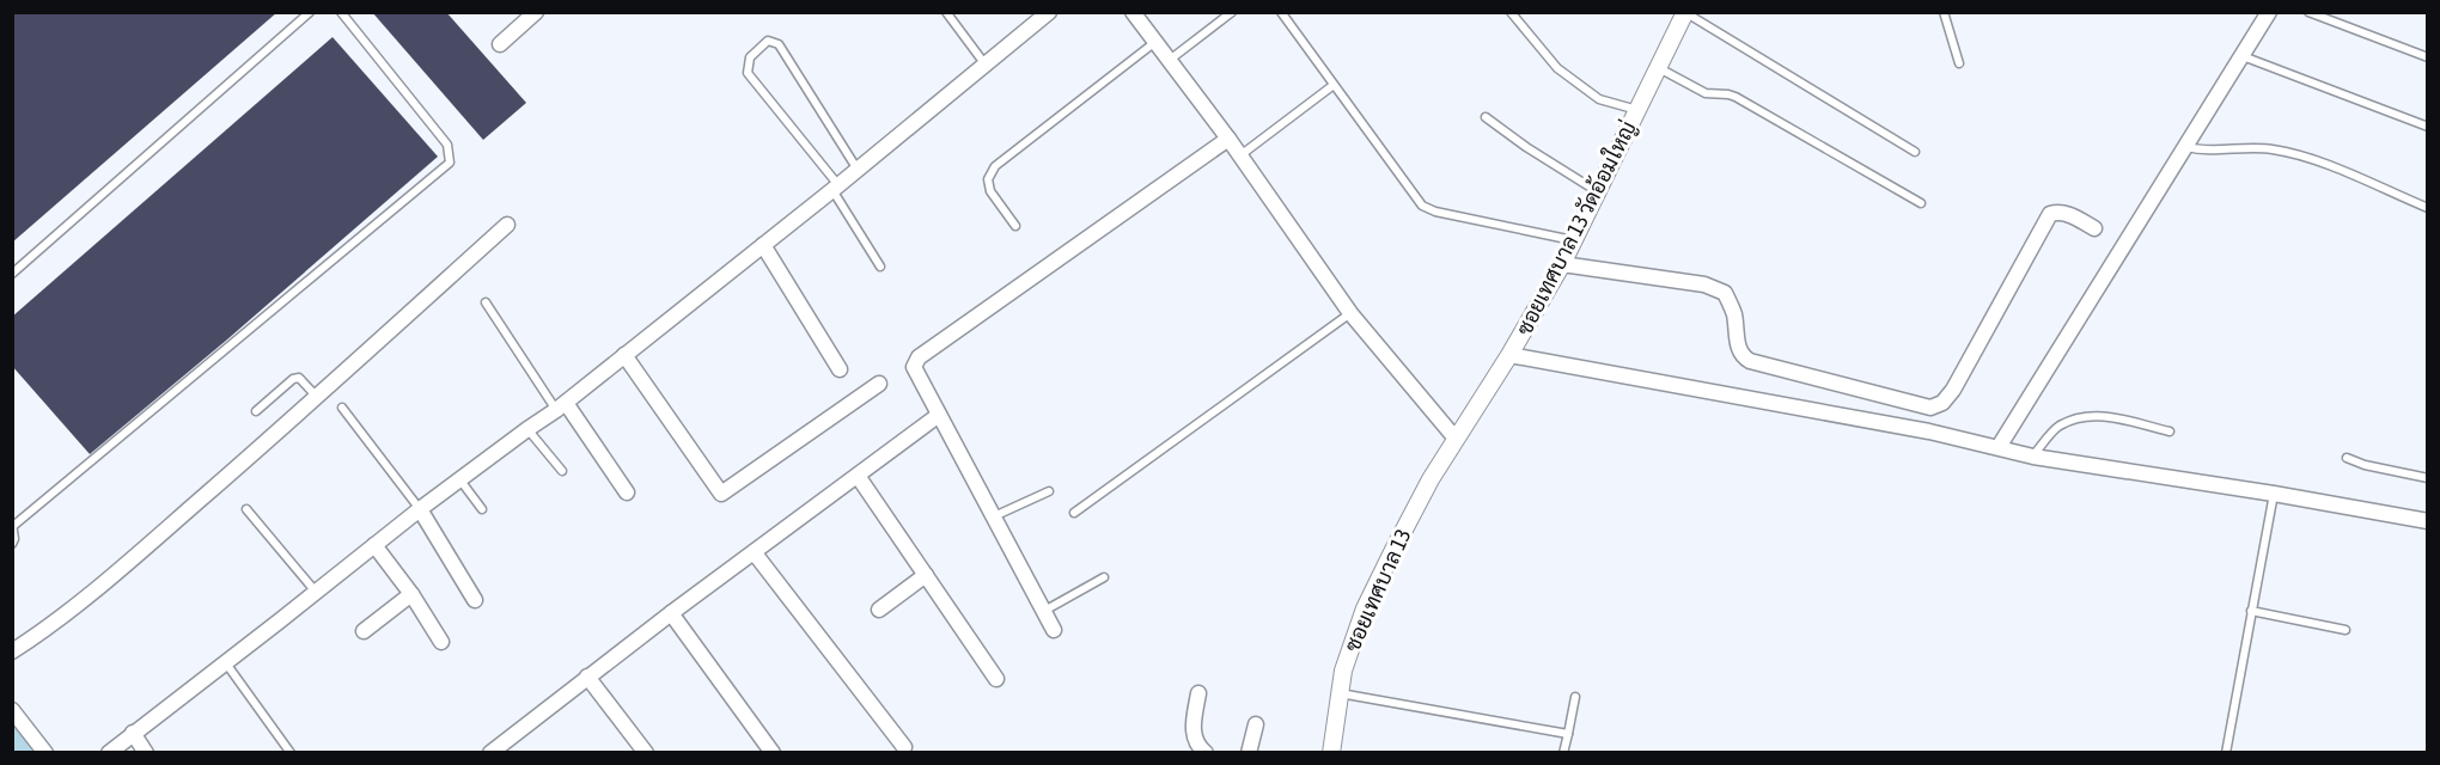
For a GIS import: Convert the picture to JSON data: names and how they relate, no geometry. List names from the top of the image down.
{
  "streets": {
    "street": ["ซอยเทศบาล 13 วัดอ้อมใหญ่", "ซอยเทศบาล 13"]
  },
  "crossings": [
    ["ซอยเทศบาล 13 วัดอ้อมใหญ่", "ซอยเทศบาล 13"]
  ]
}
